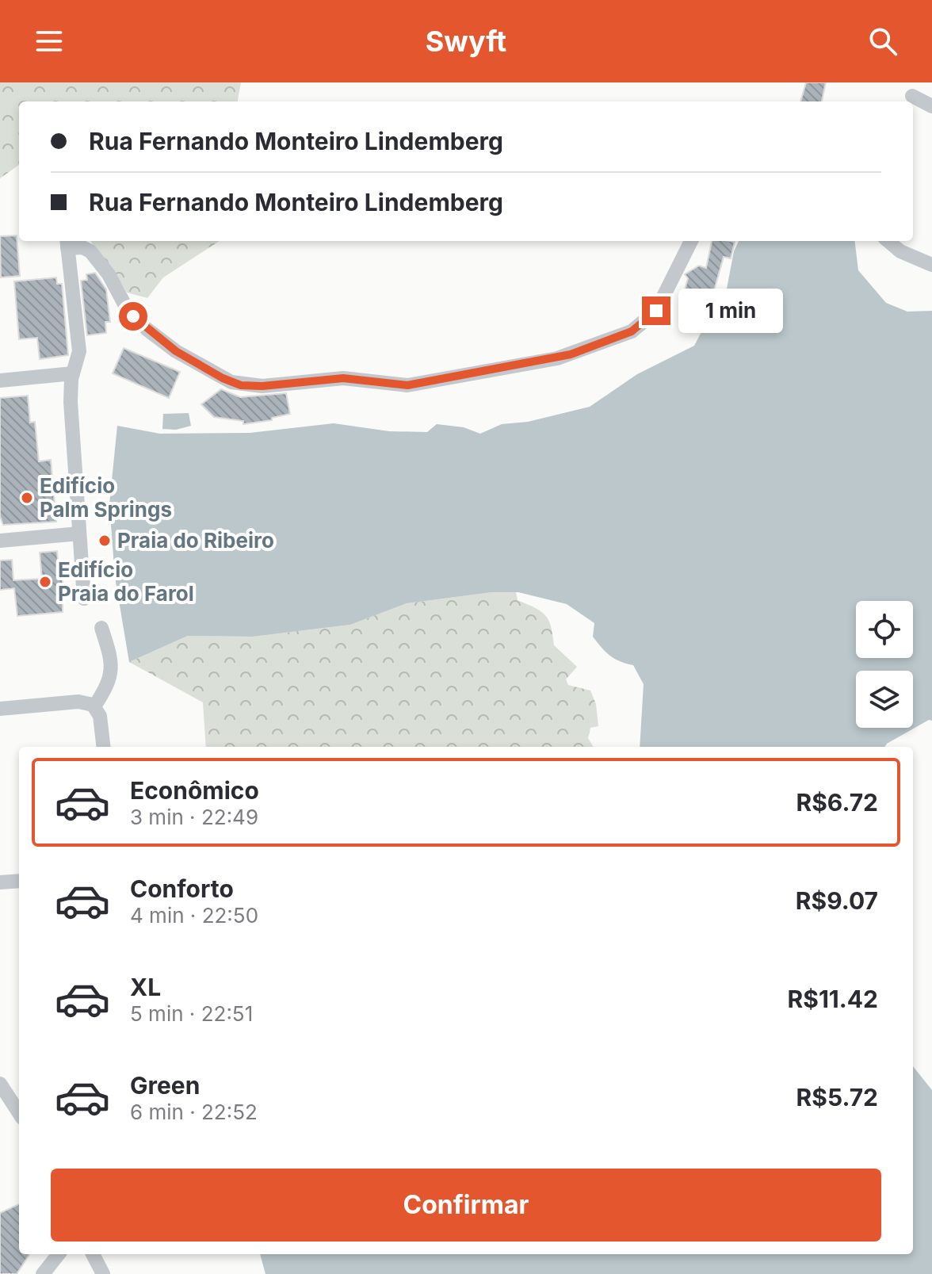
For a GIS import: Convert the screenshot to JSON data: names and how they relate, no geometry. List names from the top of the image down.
{
  "places": ["Edifício Palm Springs", "Praia do Ribeiro", "Edifício Praia do Farol"],
  "page": {
    "header": "Swyft",
    "banner": ["Rua Fernando Monteiro Lindemberg", "Rua Fernando Monteiro Lindemberg"],
    "bubble": "1 min",
    "list": [
      {
        "name": "Econômico",
        "note": "3 min · 22:49",
        "value": "R$6.72"
      },
      {
        "name": "Conforto",
        "note": "4 min · 22:50",
        "value": "R$9.07"
      },
      {
        "name": "XL",
        "note": "5 min · 22:51",
        "value": "R$11.42"
      },
      {
        "name": "Green",
        "note": "6 min · 22:52",
        "value": "R$5.72"
      }
    ],
    "buttons": "Confirmar"
  }
}
